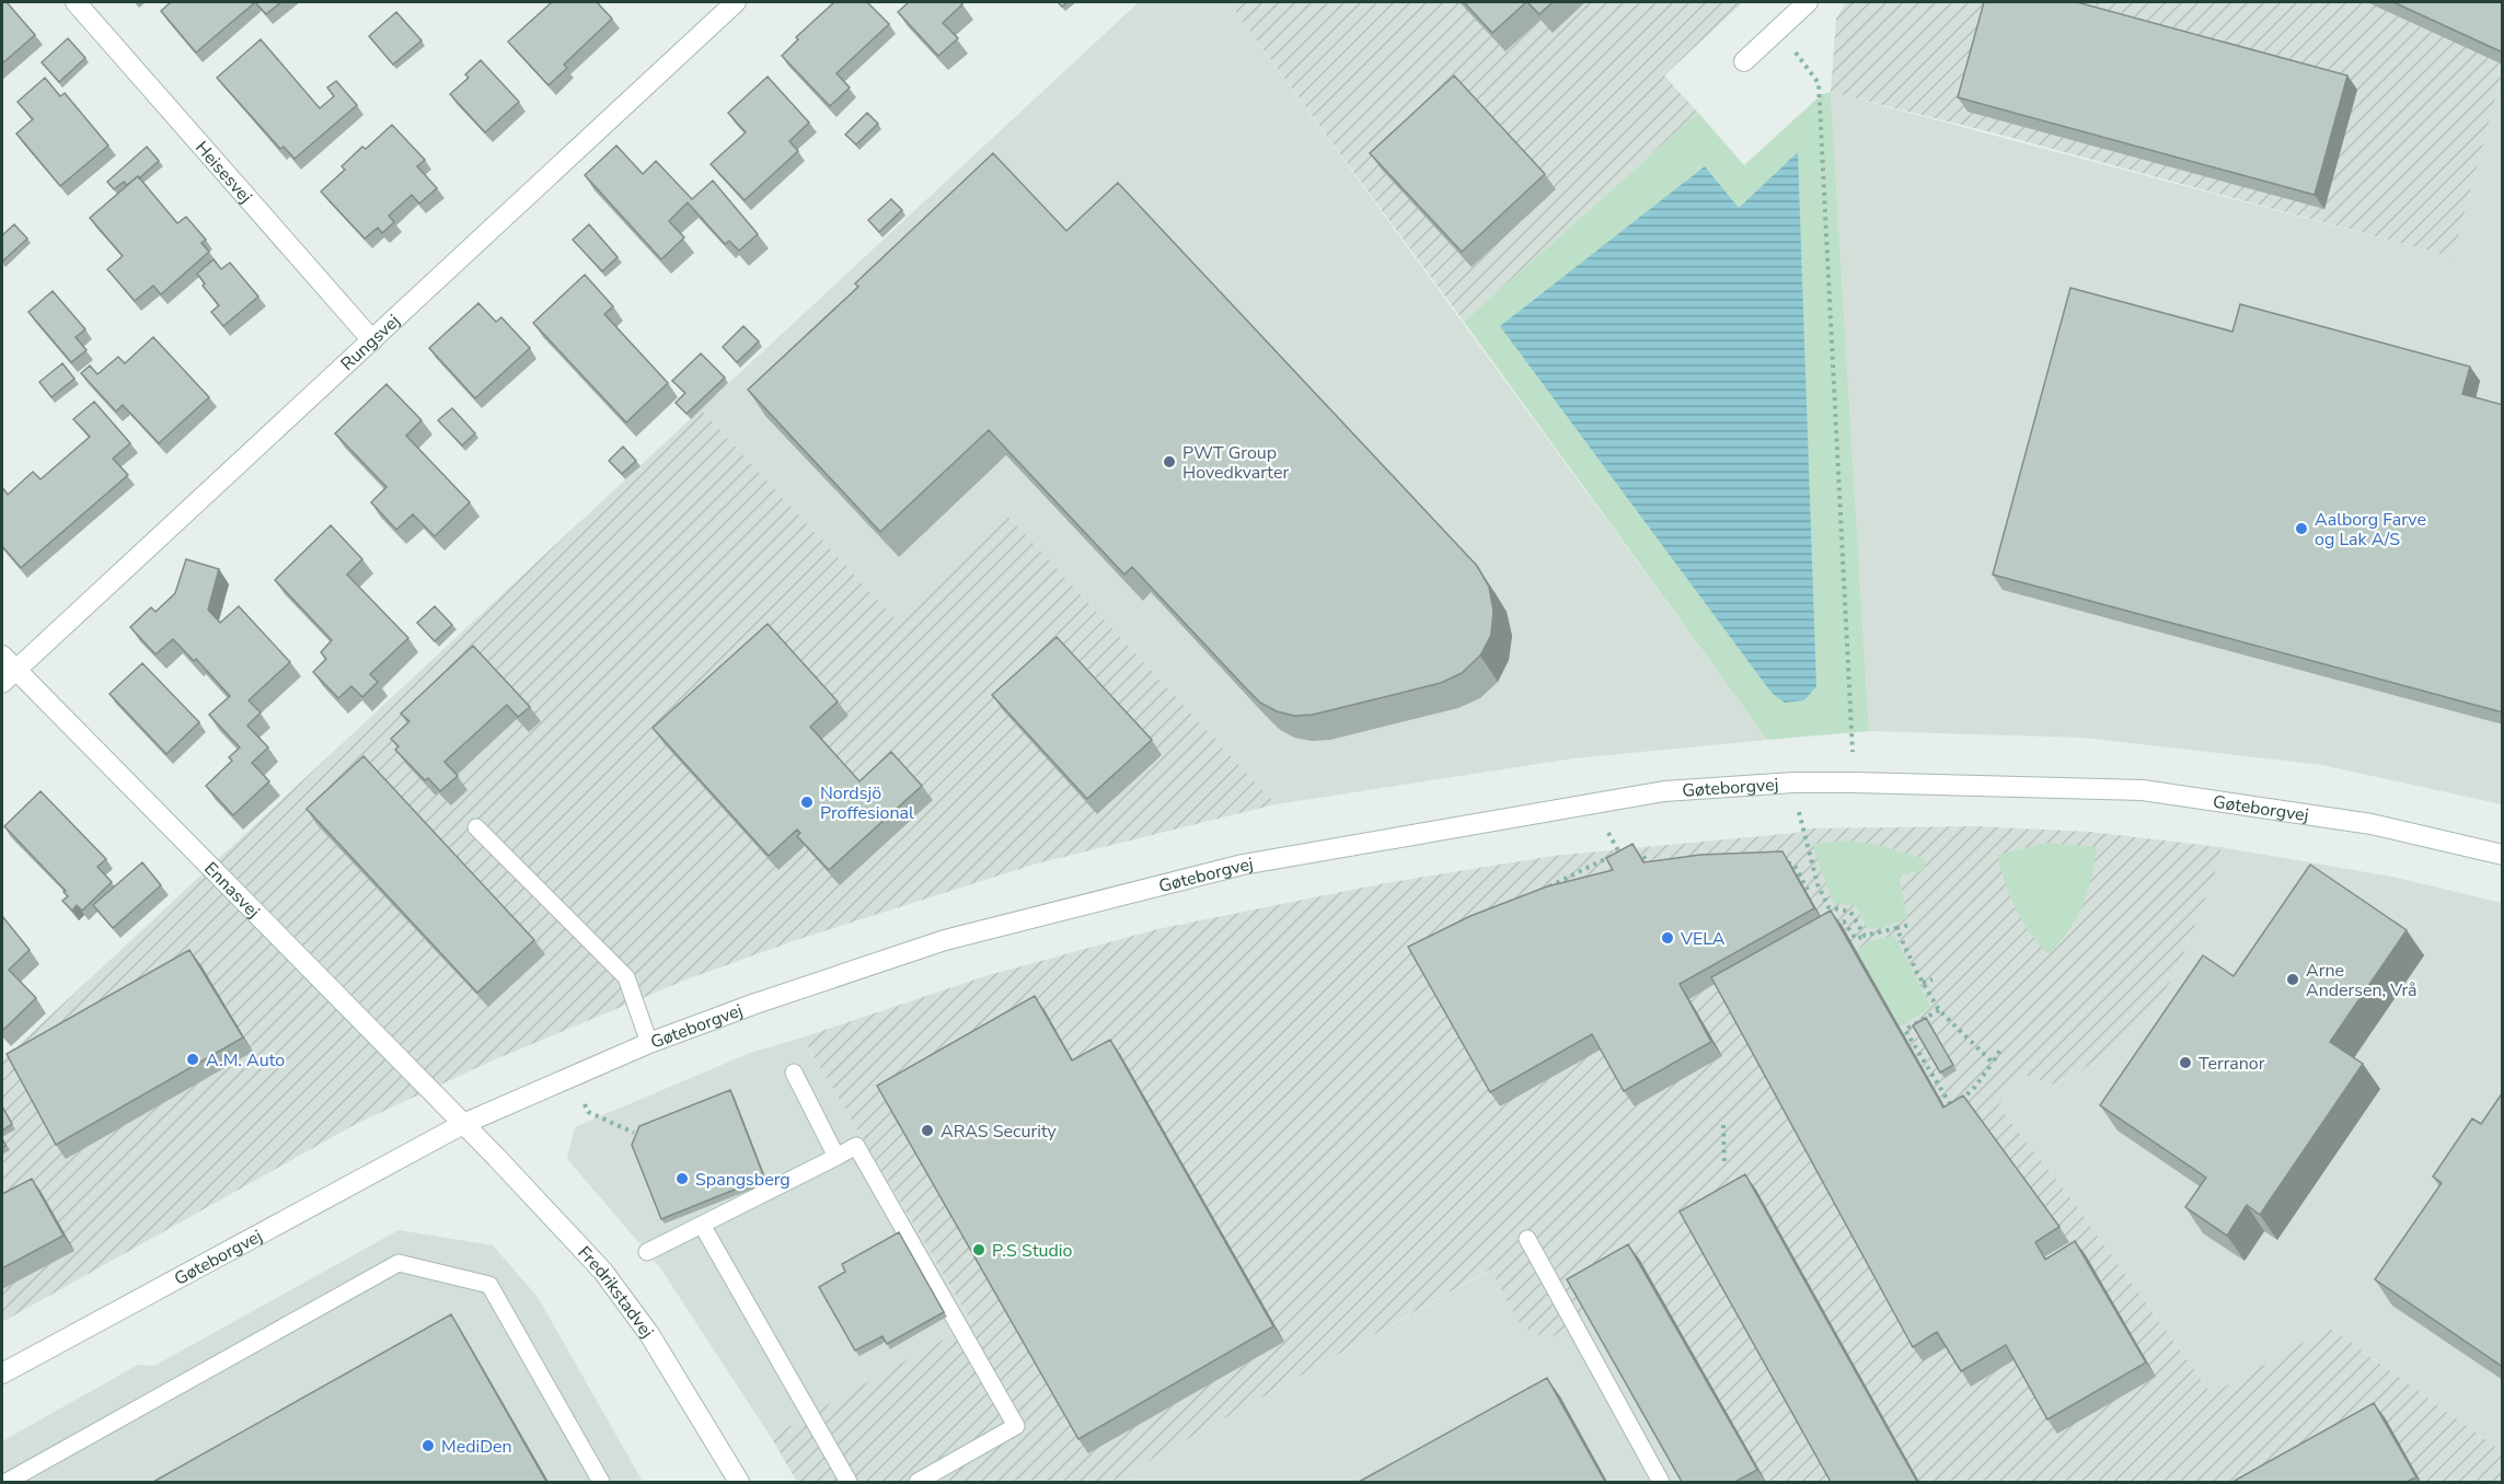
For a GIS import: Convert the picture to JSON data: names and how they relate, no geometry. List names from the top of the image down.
{
  "streets": {
    "street": [
      "Heisesvej",
      "Rungsvej",
      "Gøteborgvej",
      "Ennasvej",
      "Fredrikstadvej"
    ]
  },
  "crossings": [
    ["Heisesvej", "Rungsvej"],
    ["Rungsvej", "Ennasvej"],
    ["Gøteborgvej", "Ennasvej"],
    ["Gøteborgvej", "Fredrikstadvej"],
    ["Ennasvej", "Fredrikstadvej"]
  ],
  "places": [
    "PWT Group Hovedkvarter",
    "Aalborg Farve og Lak A/S",
    "Nordsjö Proffesional",
    "VELA",
    "Arne Andersen, Vrå",
    "A.M. Auto",
    "Terranor",
    "ARAS Security",
    "Spangsberg",
    "P.S Studio",
    "MediDen"
  ]
}
